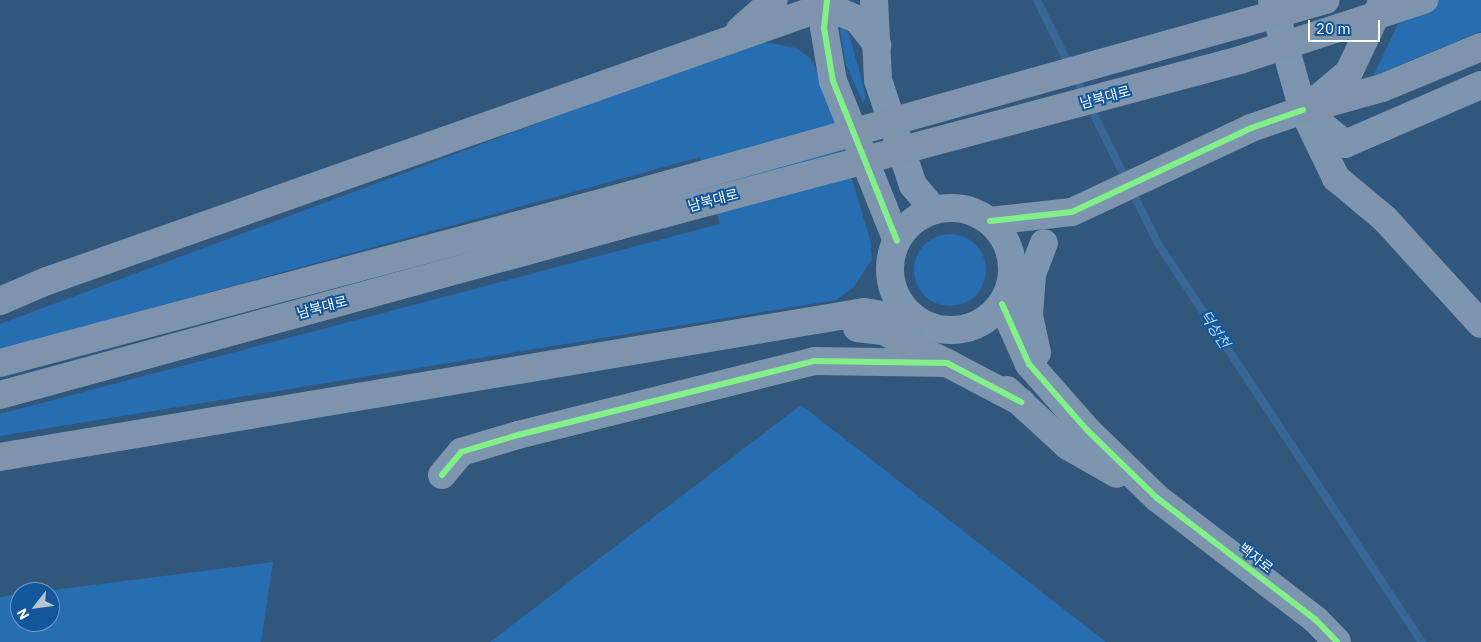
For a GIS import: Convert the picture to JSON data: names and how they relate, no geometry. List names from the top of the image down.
{
  "streets": {
    "highway": ["남북대로"],
    "street": ["백자로"]
  },
  "water": ["덕성천"],
  "scale_bar": "20 m",
  "north": "bottom left"
}
